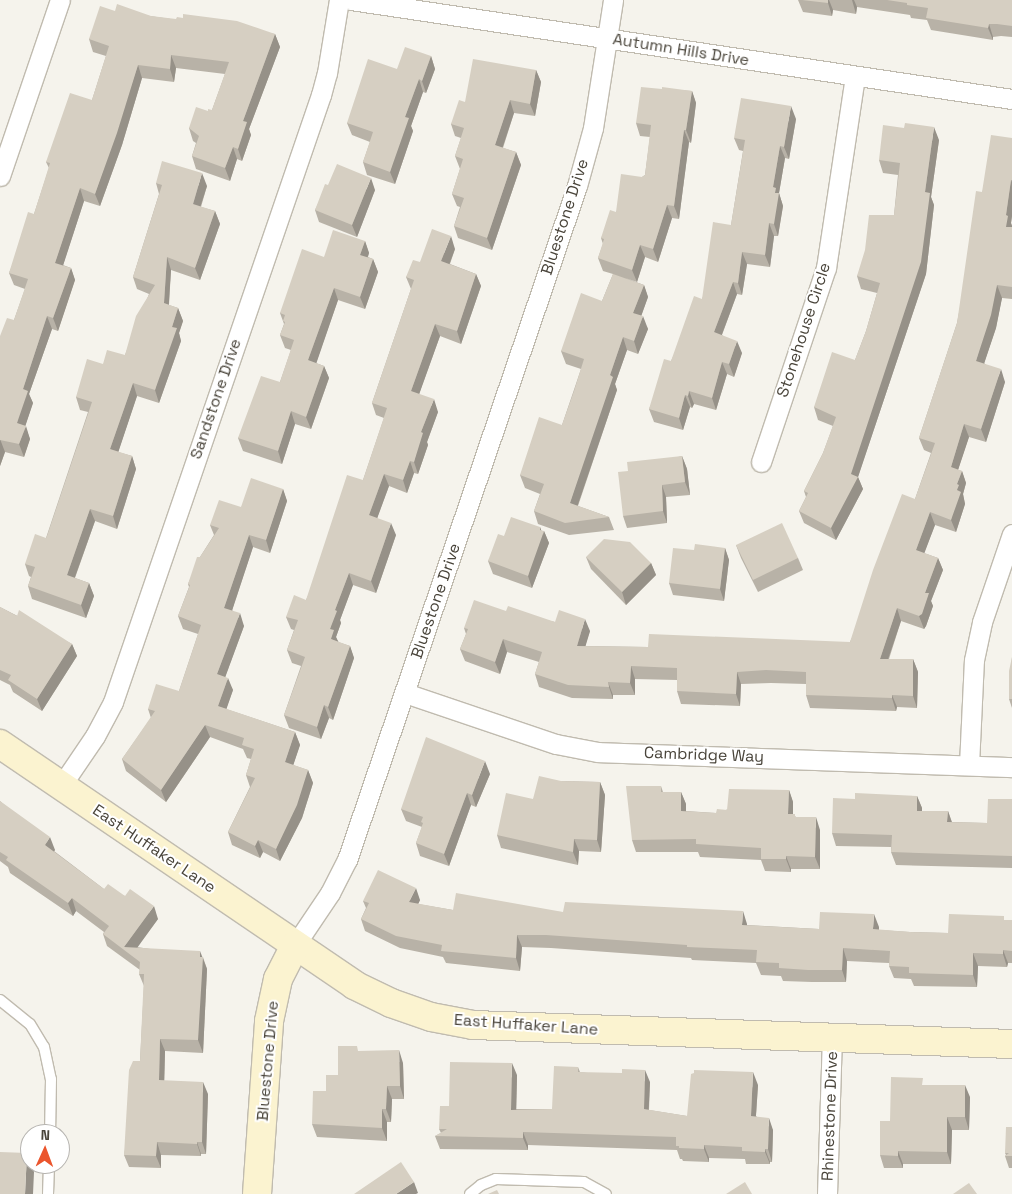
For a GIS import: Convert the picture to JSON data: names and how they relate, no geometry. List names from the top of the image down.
{
  "streets": {
    "street": [
      "Autumn Hills Drive",
      "Bluestone Drive",
      "Stonehouse Circle",
      "Sandstone Drive",
      "Cambridge Way",
      "East Huffaker Lane",
      "Rhinestone Drive"
    ]
  },
  "crossings": [
    ["Autumn Hills Drive", "Bluestone Drive"],
    ["Autumn Hills Drive", "Stonehouse Circle"],
    ["Bluestone Drive", "Cambridge Way"],
    ["Bluestone Drive", "East Huffaker Lane"],
    ["Sandstone Drive", "East Huffaker Lane"],
    ["East Huffaker Lane", "Rhinestone Drive"]
  ],
  "north": "top"
}
